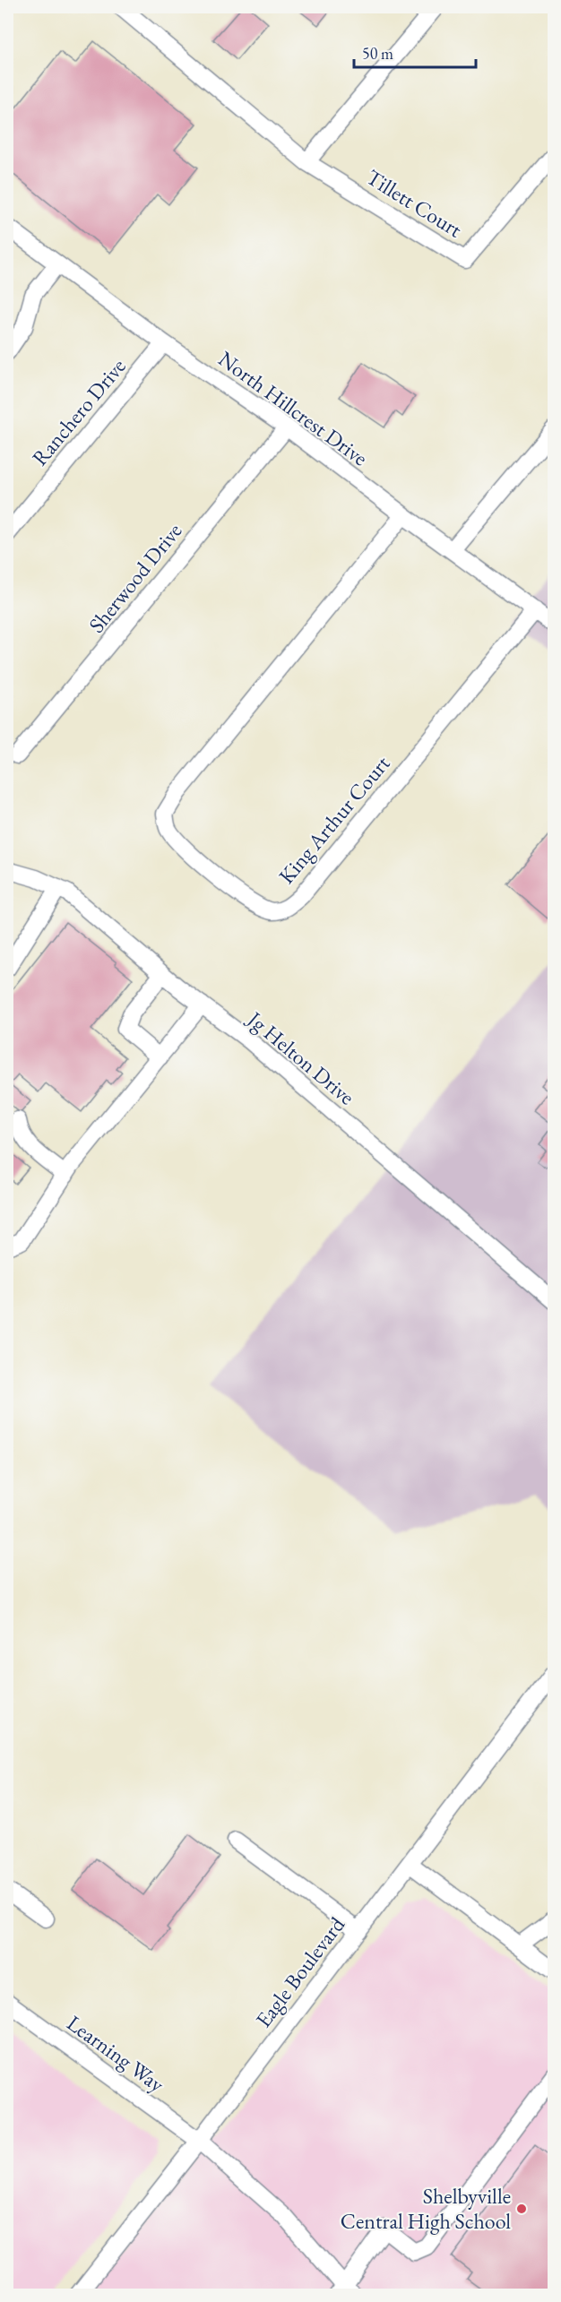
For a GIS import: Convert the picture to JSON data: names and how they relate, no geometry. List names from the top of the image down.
{
  "streets": {
    "street": [
      "Tillett Court",
      "North Hillcrest Drive",
      "Ranchero Drive",
      "Sherwood Drive",
      "King Arthur Court",
      "Jg Helton Drive",
      "Eagle Boulevard",
      "Learning Way"
    ]
  },
  "crossings": [
    ["North Hillcrest Drive", "Ranchero Drive"],
    ["North Hillcrest Drive", "Sherwood Drive"],
    ["North Hillcrest Drive", "King Arthur Court"],
    ["Eagle Boulevard", "Learning Way"]
  ],
  "places": ["Shelbyville Central High School"],
  "scale_bar": "50 m"
}
